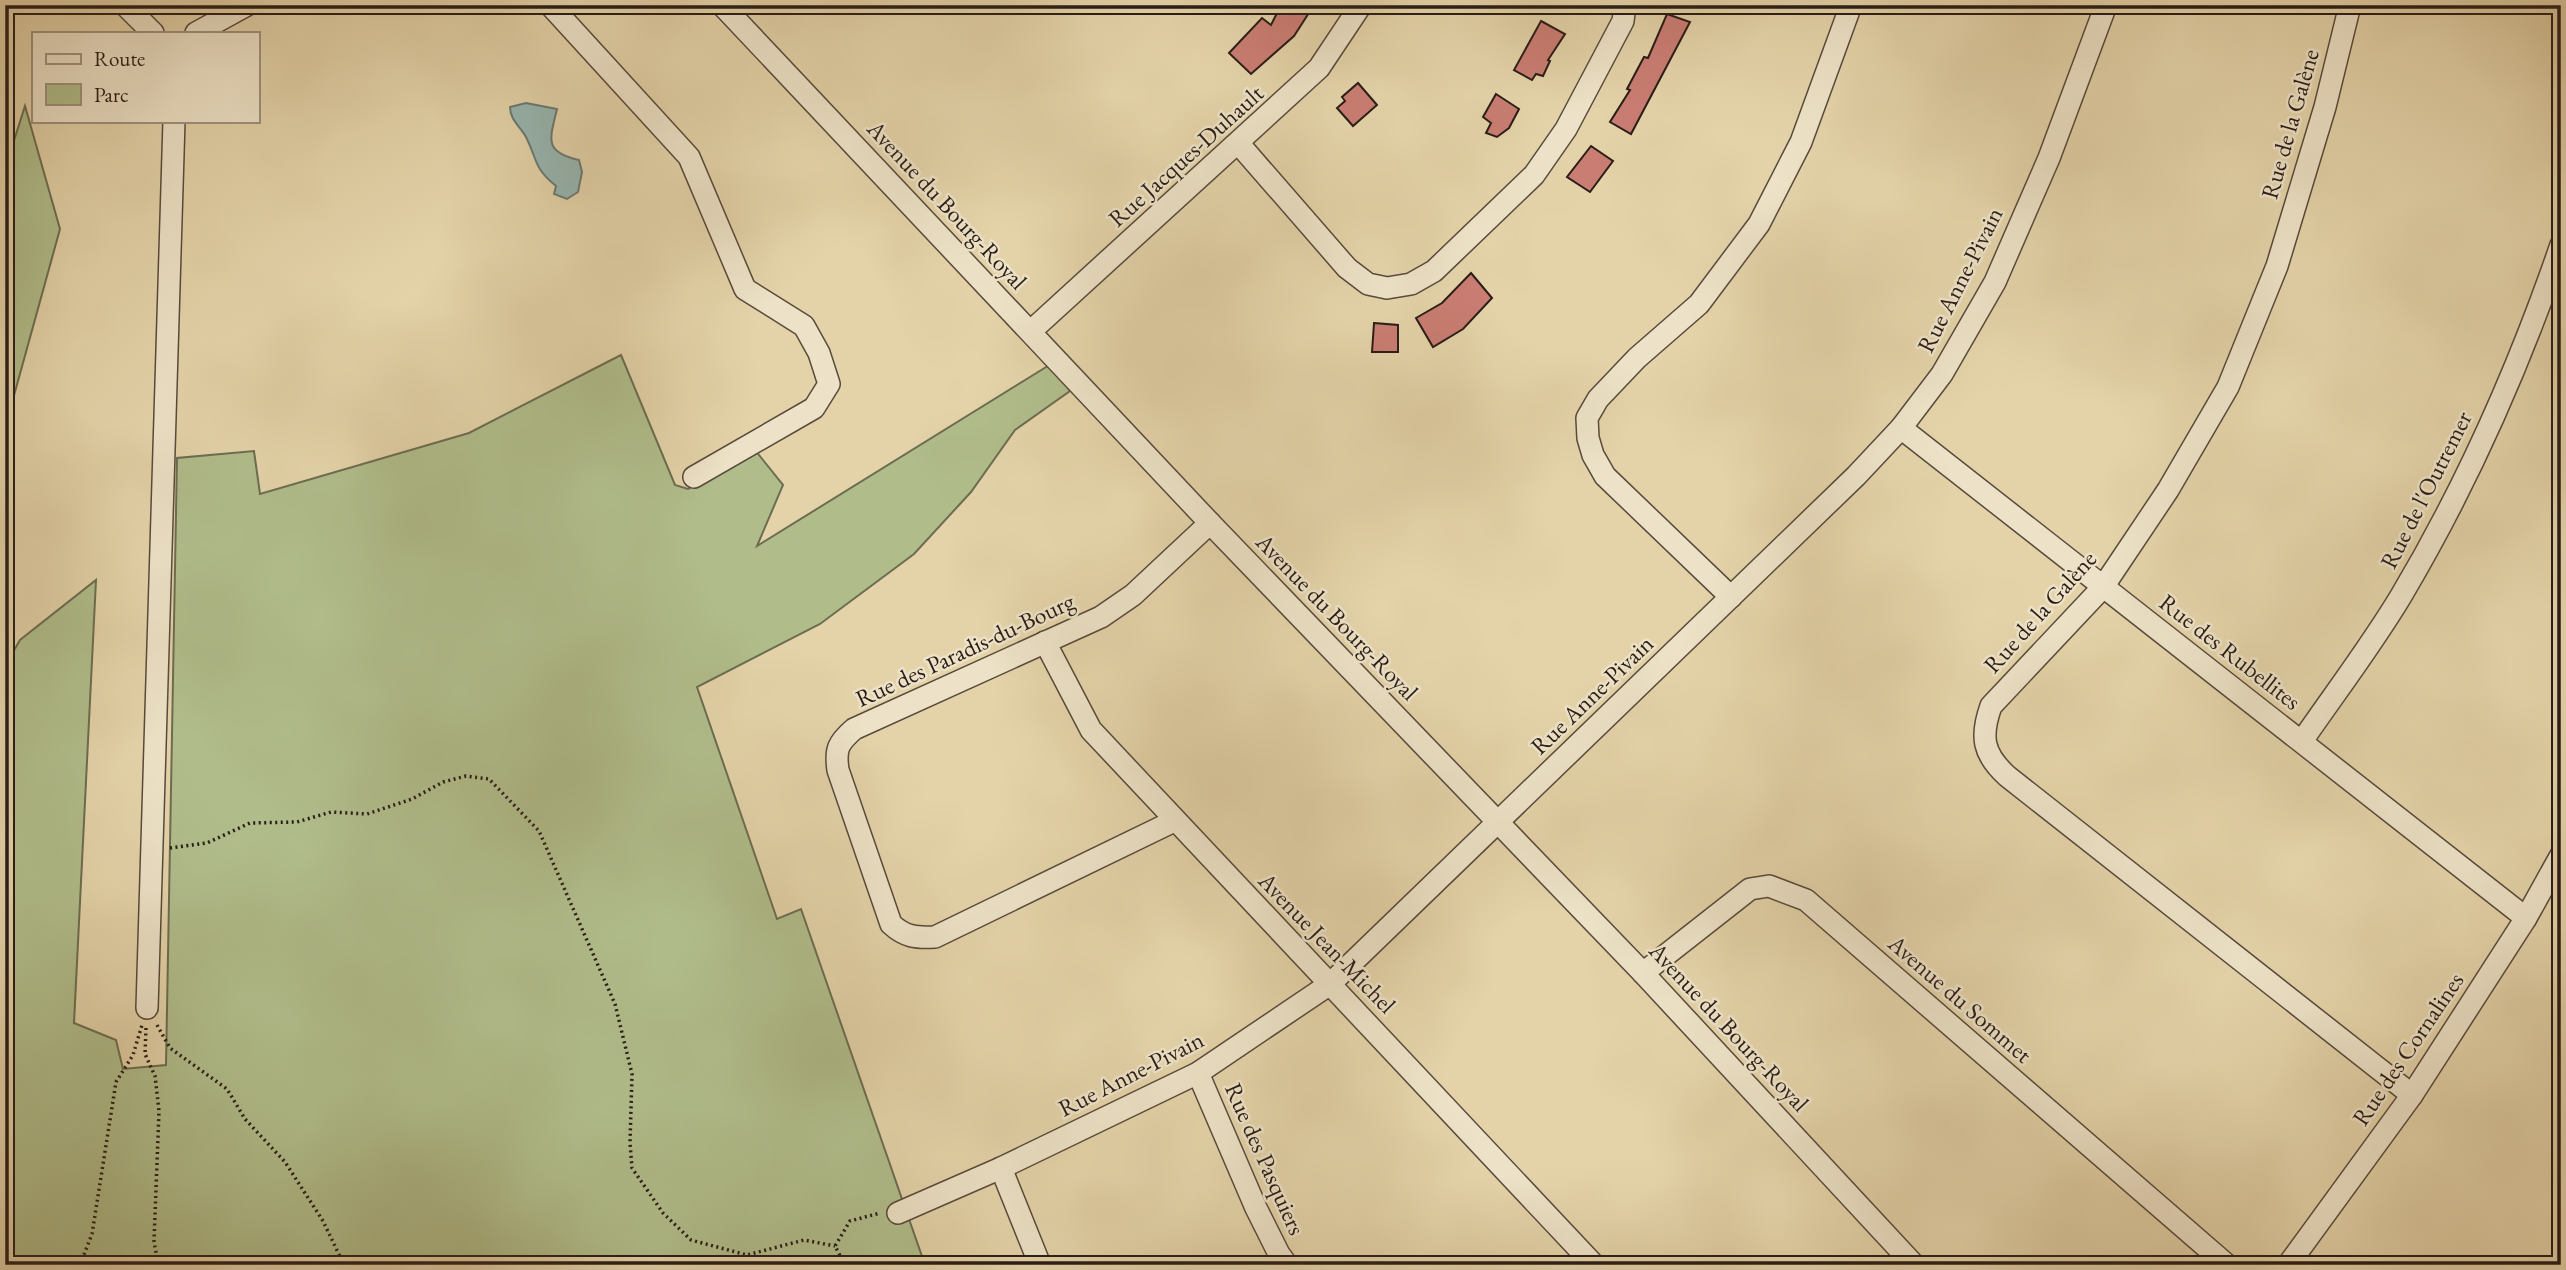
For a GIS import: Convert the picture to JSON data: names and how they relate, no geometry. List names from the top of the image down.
{
  "streets": {
    "street": [
      "Rue de la Galène",
      "Rue Jacques-Duhault",
      "Avenue du Bourg-Royal",
      "Rue Anne-Pivain",
      "Rue de l'Outremer",
      "Rue des Paradis-du-Bourg",
      "Rue des Rubellites",
      "Avenue Jean-Michel",
      "Avenue du Sommet",
      "Rue des Cornalines",
      "Rue des Pasquiers"
    ]
  },
  "crossings": [
    ["Rue de la Galène", "Rue des Rubellites"],
    ["Rue de la Galène", "Rue des Cornalines"],
    ["Rue Jacques-Duhault", "Avenue du Bourg-Royal"],
    ["Avenue du Bourg-Royal", "Rue Anne-Pivain"],
    ["Avenue du Bourg-Royal", "Rue des Paradis-du-Bourg"],
    ["Avenue du Bourg-Royal", "Avenue du Sommet"],
    ["Rue Anne-Pivain", "Rue des Rubellites"],
    ["Rue Anne-Pivain", "Avenue Jean-Michel"],
    ["Rue Anne-Pivain", "Rue des Pasquiers"],
    ["Rue de l'Outremer", "Rue des Rubellites"],
    ["Rue des Paradis-du-Bourg", "Avenue Jean-Michel"],
    ["Rue des Rubellites", "Rue des Cornalines"]
  ],
  "legend": ["Route", "Parc"]
}
